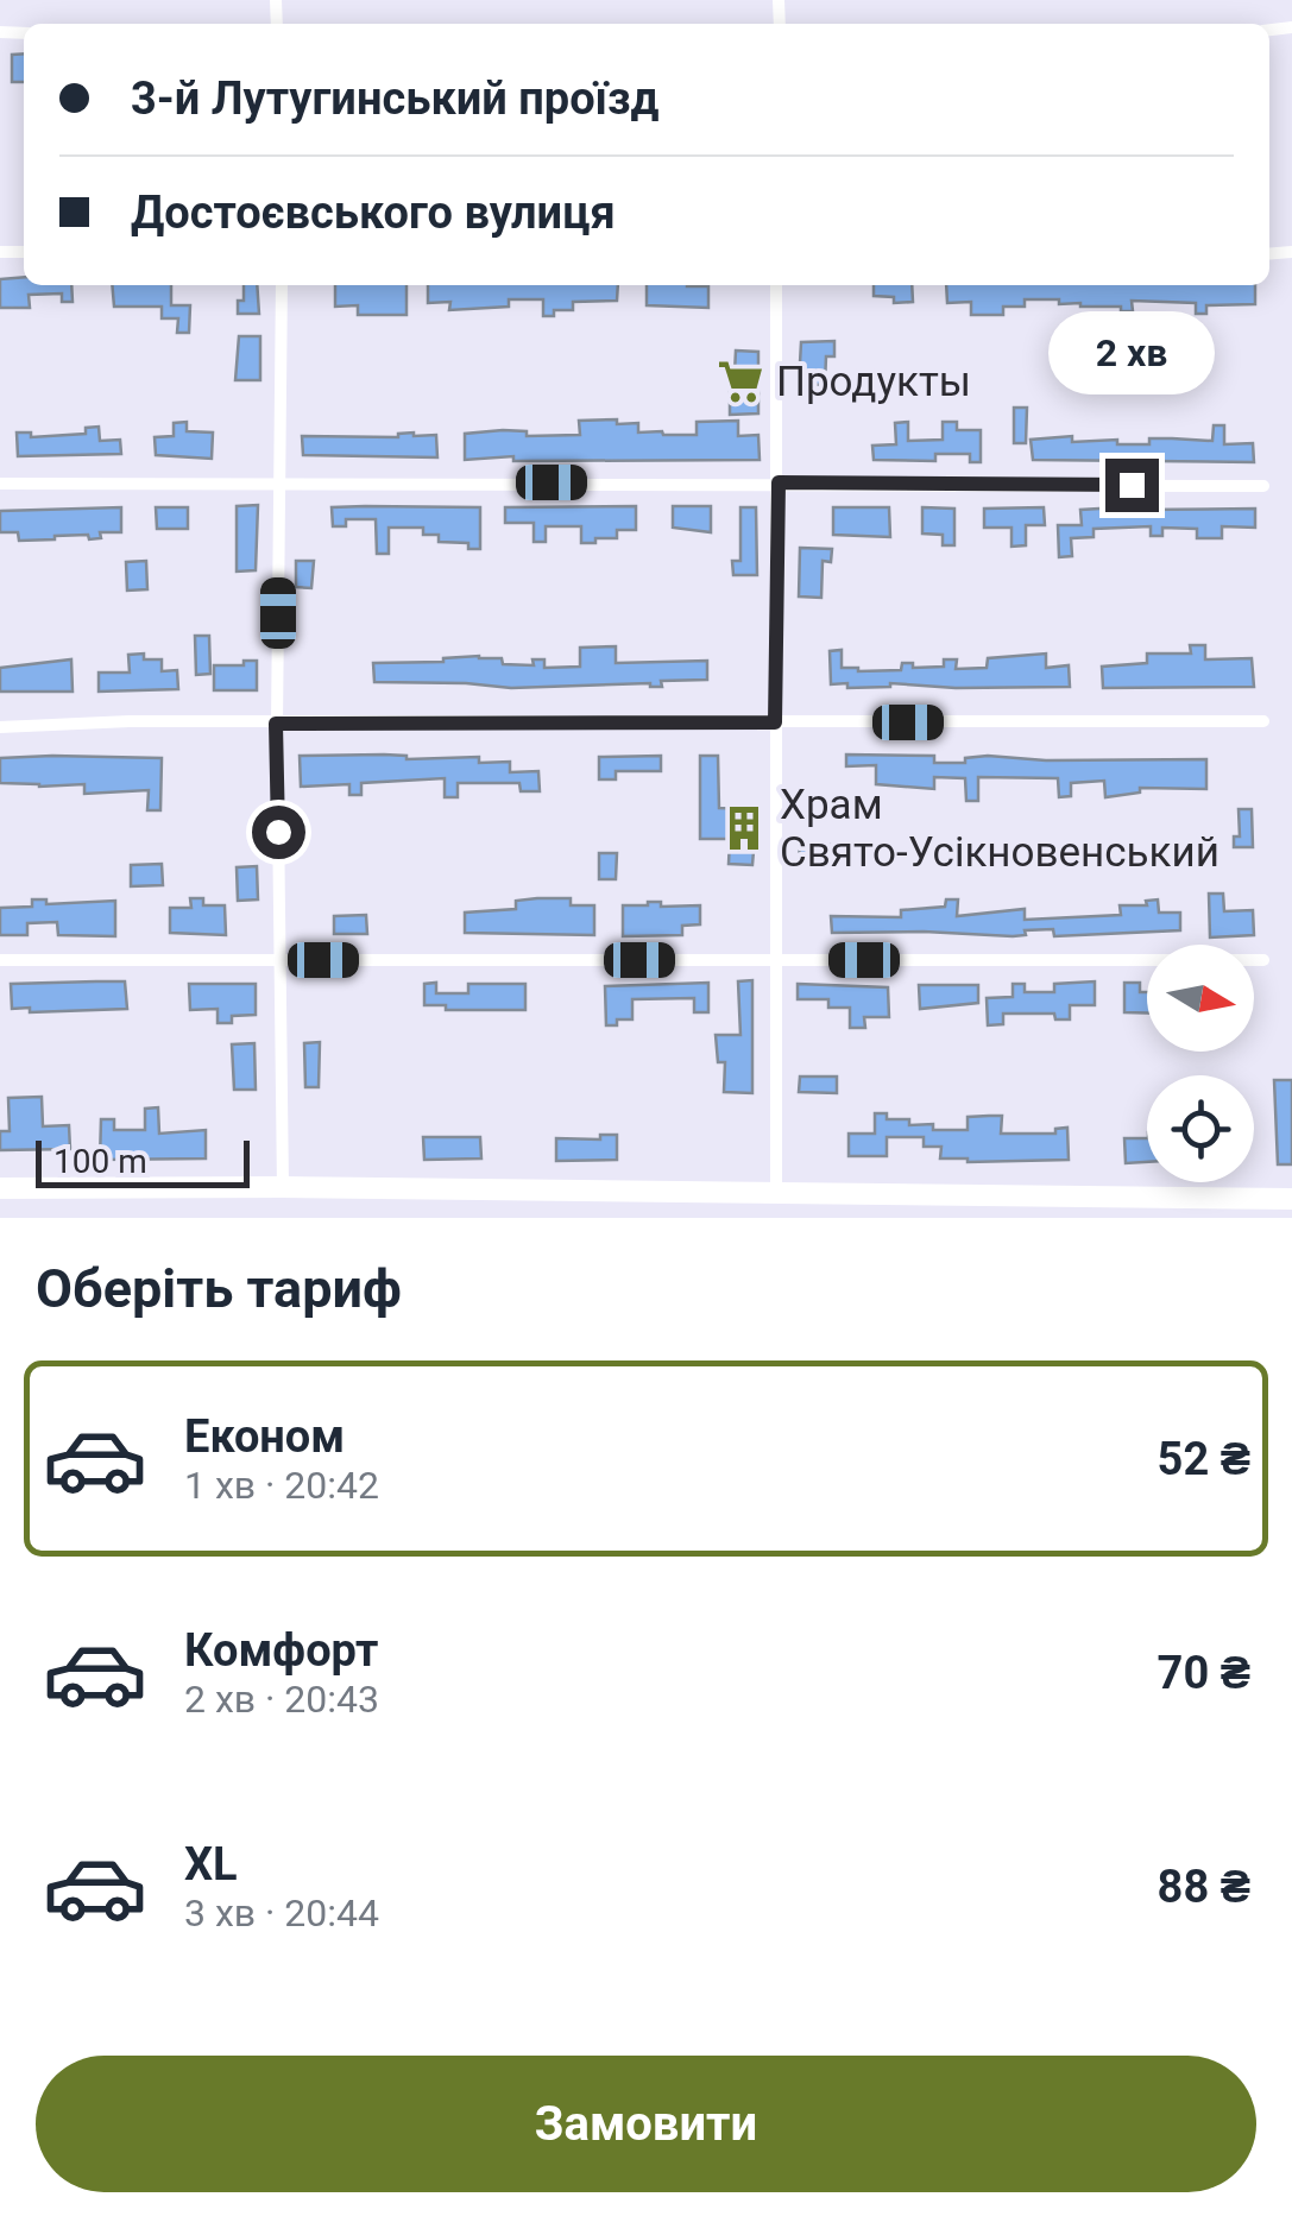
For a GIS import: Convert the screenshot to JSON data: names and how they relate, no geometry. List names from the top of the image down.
{
  "places": {
    "supermarket": ["Продукты"],
    "building": ["Храм Свято-Усікновенський"]
  },
  "scale_bar": "100 m",
  "north": "right",
  "page": {
    "banner": ["3-й Лутугинський проїзд", "Достоєвського вулиця"],
    "bubble": "2 хв",
    "scale": "100 m",
    "heading": "Оберіть тариф",
    "list": [
      {
        "name": "Економ",
        "note": "1 хв · 20:42",
        "value": "52 ₴"
      },
      {
        "name": "Комфорт",
        "note": "2 хв · 20:43",
        "value": "70 ₴"
      },
      {
        "name": "XL",
        "note": "3 хв · 20:44",
        "value": "88 ₴"
      }
    ],
    "buttons": "Замовити"
  }
}
